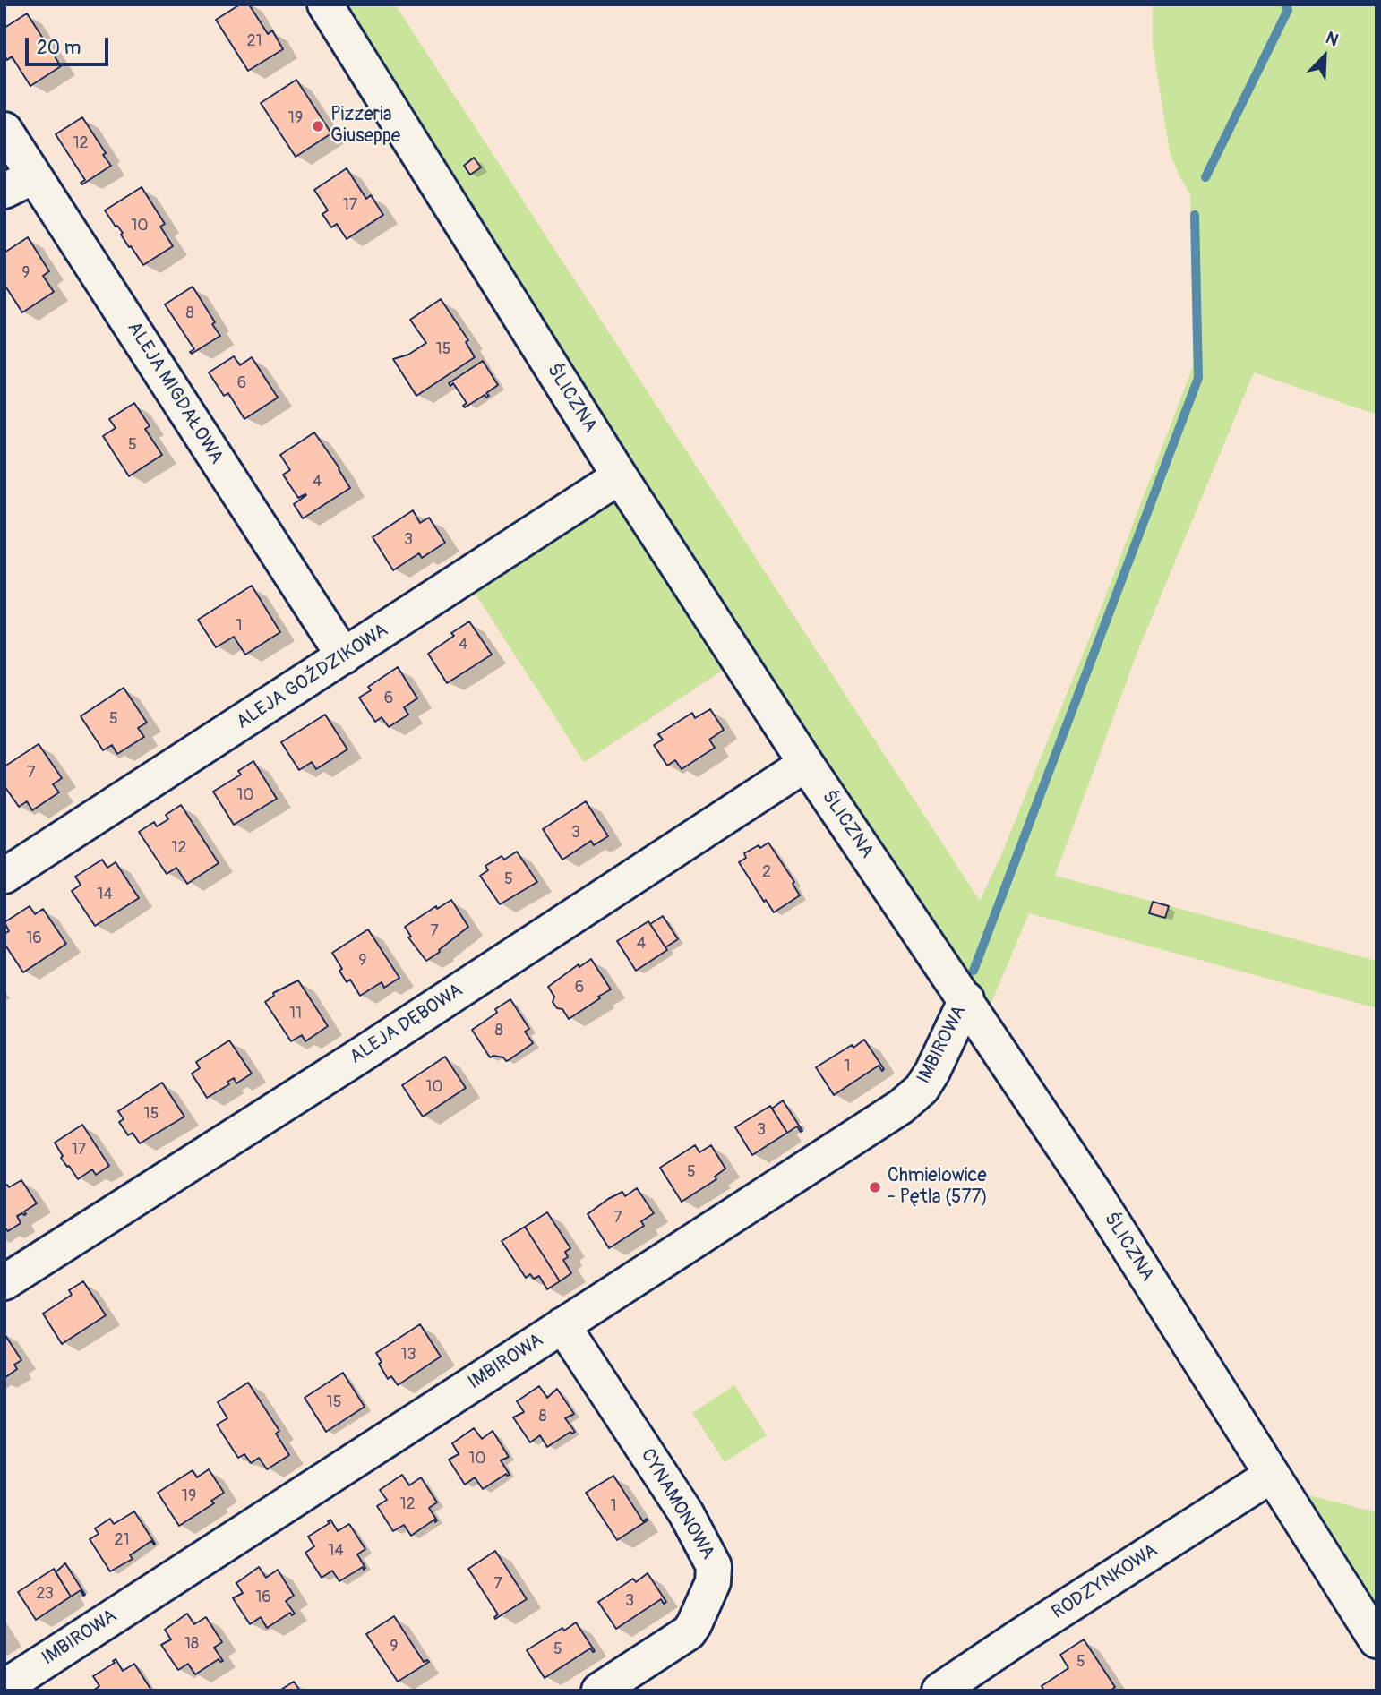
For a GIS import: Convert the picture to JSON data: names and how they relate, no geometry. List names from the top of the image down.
{
  "streets": {
    "street": [
      "ALEJA MIGDAŁOWA",
      "ŚLICZNA",
      "ALEJA GOŹDZIKOWA",
      "ALEJA DĘBOWA",
      "IMBIROWA",
      "CYNAMONOWA",
      "RODZYNKOWA"
    ]
  },
  "crossings": [
    ["ALEJA MIGDAŁOWA", "ALEJA GOŹDZIKOWA"],
    ["ŚLICZNA", "ALEJA GOŹDZIKOWA"],
    ["ŚLICZNA", "ALEJA DĘBOWA"],
    ["ŚLICZNA", "IMBIROWA"],
    ["ŚLICZNA", "RODZYNKOWA"],
    ["IMBIROWA", "CYNAMONOWA"]
  ],
  "places": ["Pizzeria Giuseppe", "Chmielowice - Pętla (577)"],
  "house_numbers": [
    "21",
    "19",
    "12",
    "17",
    "10",
    "9",
    "8",
    "15",
    "6",
    "5",
    "4",
    "3",
    "1",
    "4",
    "6",
    "5",
    "7",
    "10",
    "3",
    "12",
    "2",
    "5",
    "14",
    "7",
    "16",
    "4",
    "9",
    "6",
    "11",
    "8",
    "1",
    "10",
    "15",
    "3",
    "17",
    "5",
    "7",
    "13",
    "15",
    "8",
    "10",
    "19",
    "12",
    "1",
    "21",
    "14",
    "7",
    "23",
    "16",
    "3",
    "18",
    "9",
    "5",
    "5"
  ],
  "scale_bar": "20 m",
  "north": "top right"
}
